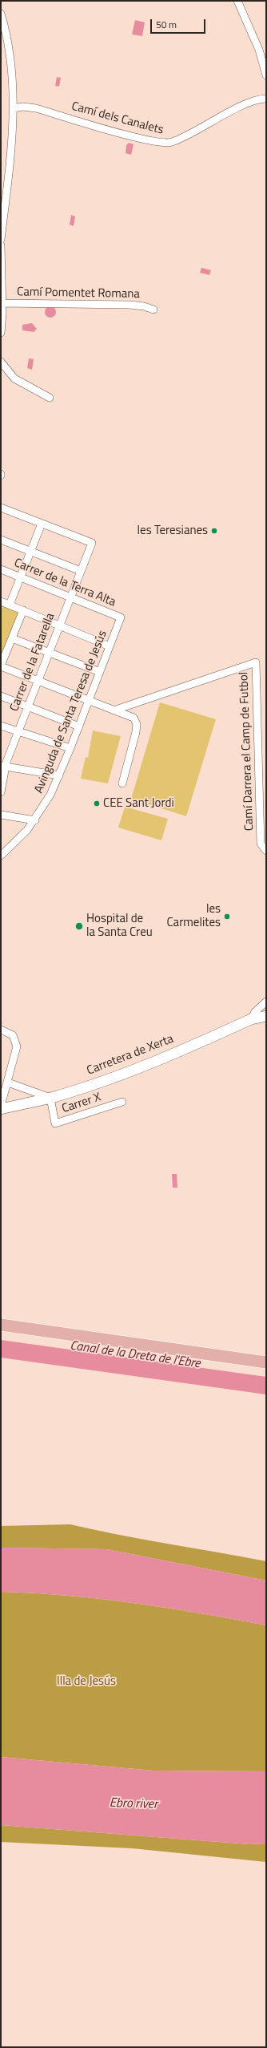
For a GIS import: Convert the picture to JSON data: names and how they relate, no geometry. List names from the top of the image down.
{
  "streets": {
    "main road": ["Carretera de Xerta"],
    "street": [
      "Camí dels Canalets",
      "Camí Pomentet Romana",
      "Carrer de la Terra Alta",
      "Carrer de la Fatarella",
      "Avinguda de Santa Teresa de Jesús",
      "Camí Darrera el Camp de Futbol",
      "Carrer X"
    ]
  },
  "crossings": [
    ["Carrer de la Terra Alta", "Carrer de la Fatarella"],
    ["Carrer de la Terra Alta", "Avinguda de Santa Teresa de Jesús"],
    ["Carretera de Xerta", "Carrer X"]
  ],
  "water": ["Canal de la Dreta de l'Ebre", "Ebro river"],
  "parks": ["Illa de Jesús"],
  "places": [
    "les Teresianes",
    "CEE Sant Jordi",
    "les Carmelites",
    "Hospital de la Santa Creu"
  ],
  "scale_bar": "50 m"
}
